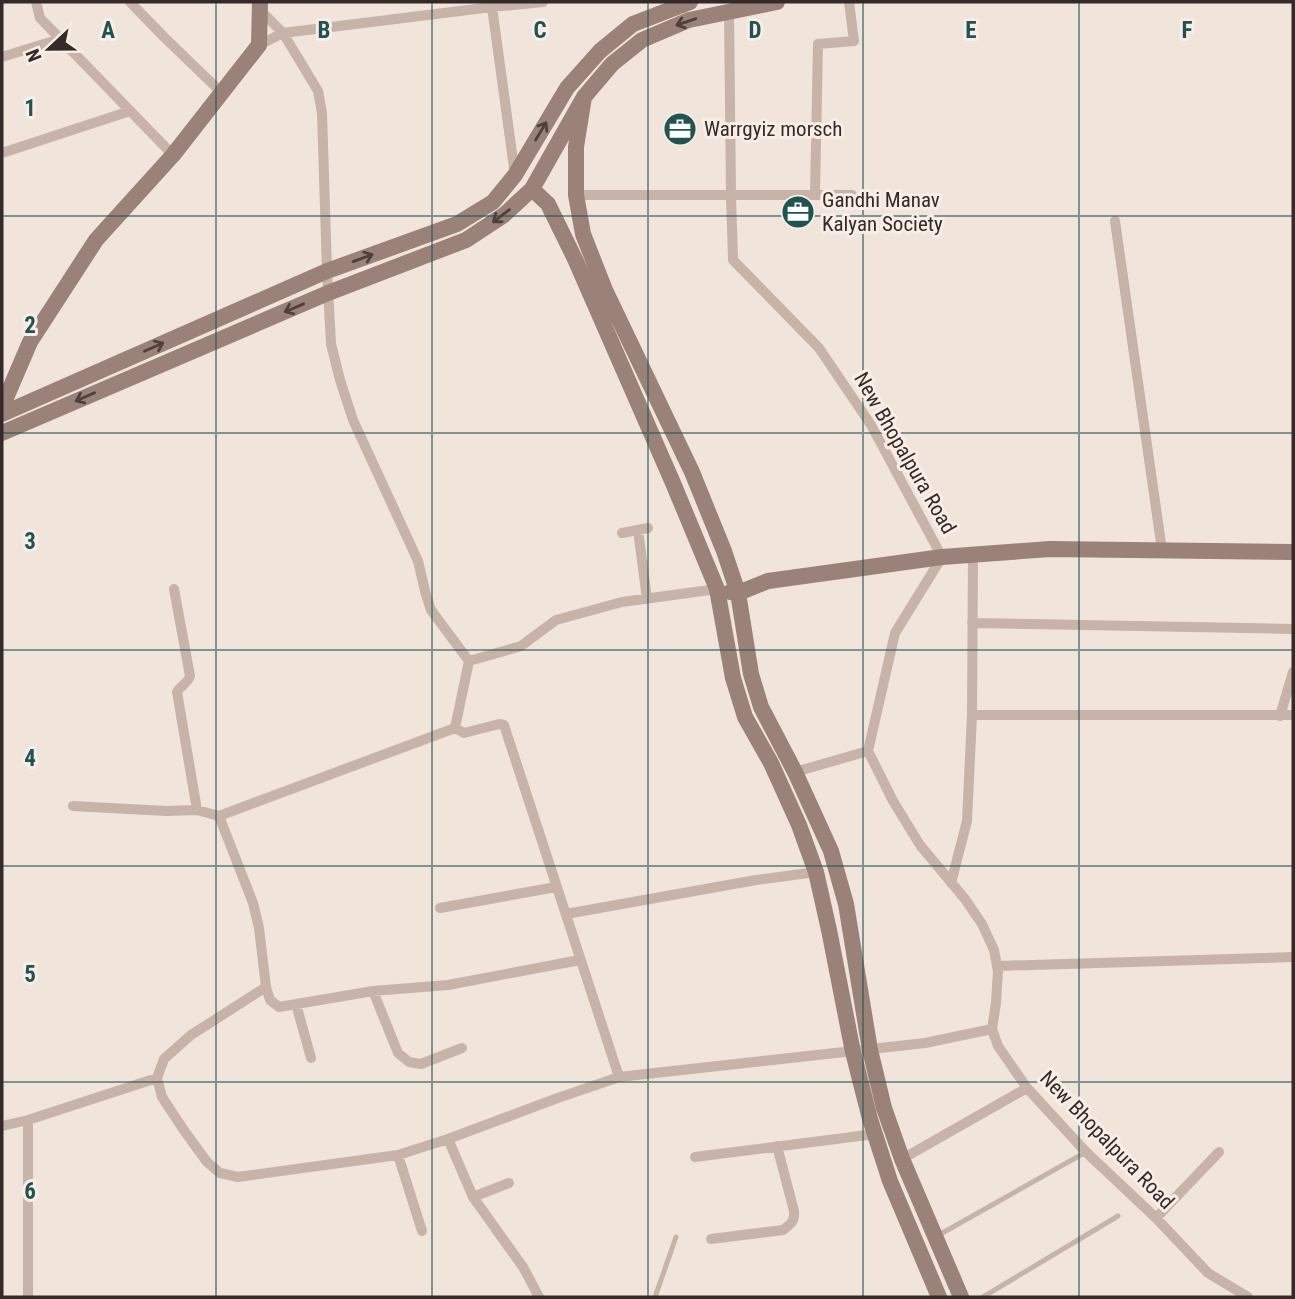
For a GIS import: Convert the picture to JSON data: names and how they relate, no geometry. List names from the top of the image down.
{
  "streets": {
    "street": ["New Bhopalpura Road"]
  },
  "places": {
    "office": ["Warrgyiz morsch", "Gandhi Manav Kalyan Society"]
  },
  "north": "left",
  "grid": {
    "columns": [
      "A",
      "B",
      "C",
      "D",
      "E",
      "F"
    ],
    "rows": [
      "1",
      "2",
      "3",
      "4",
      "5",
      "6"
    ]
  }
}
